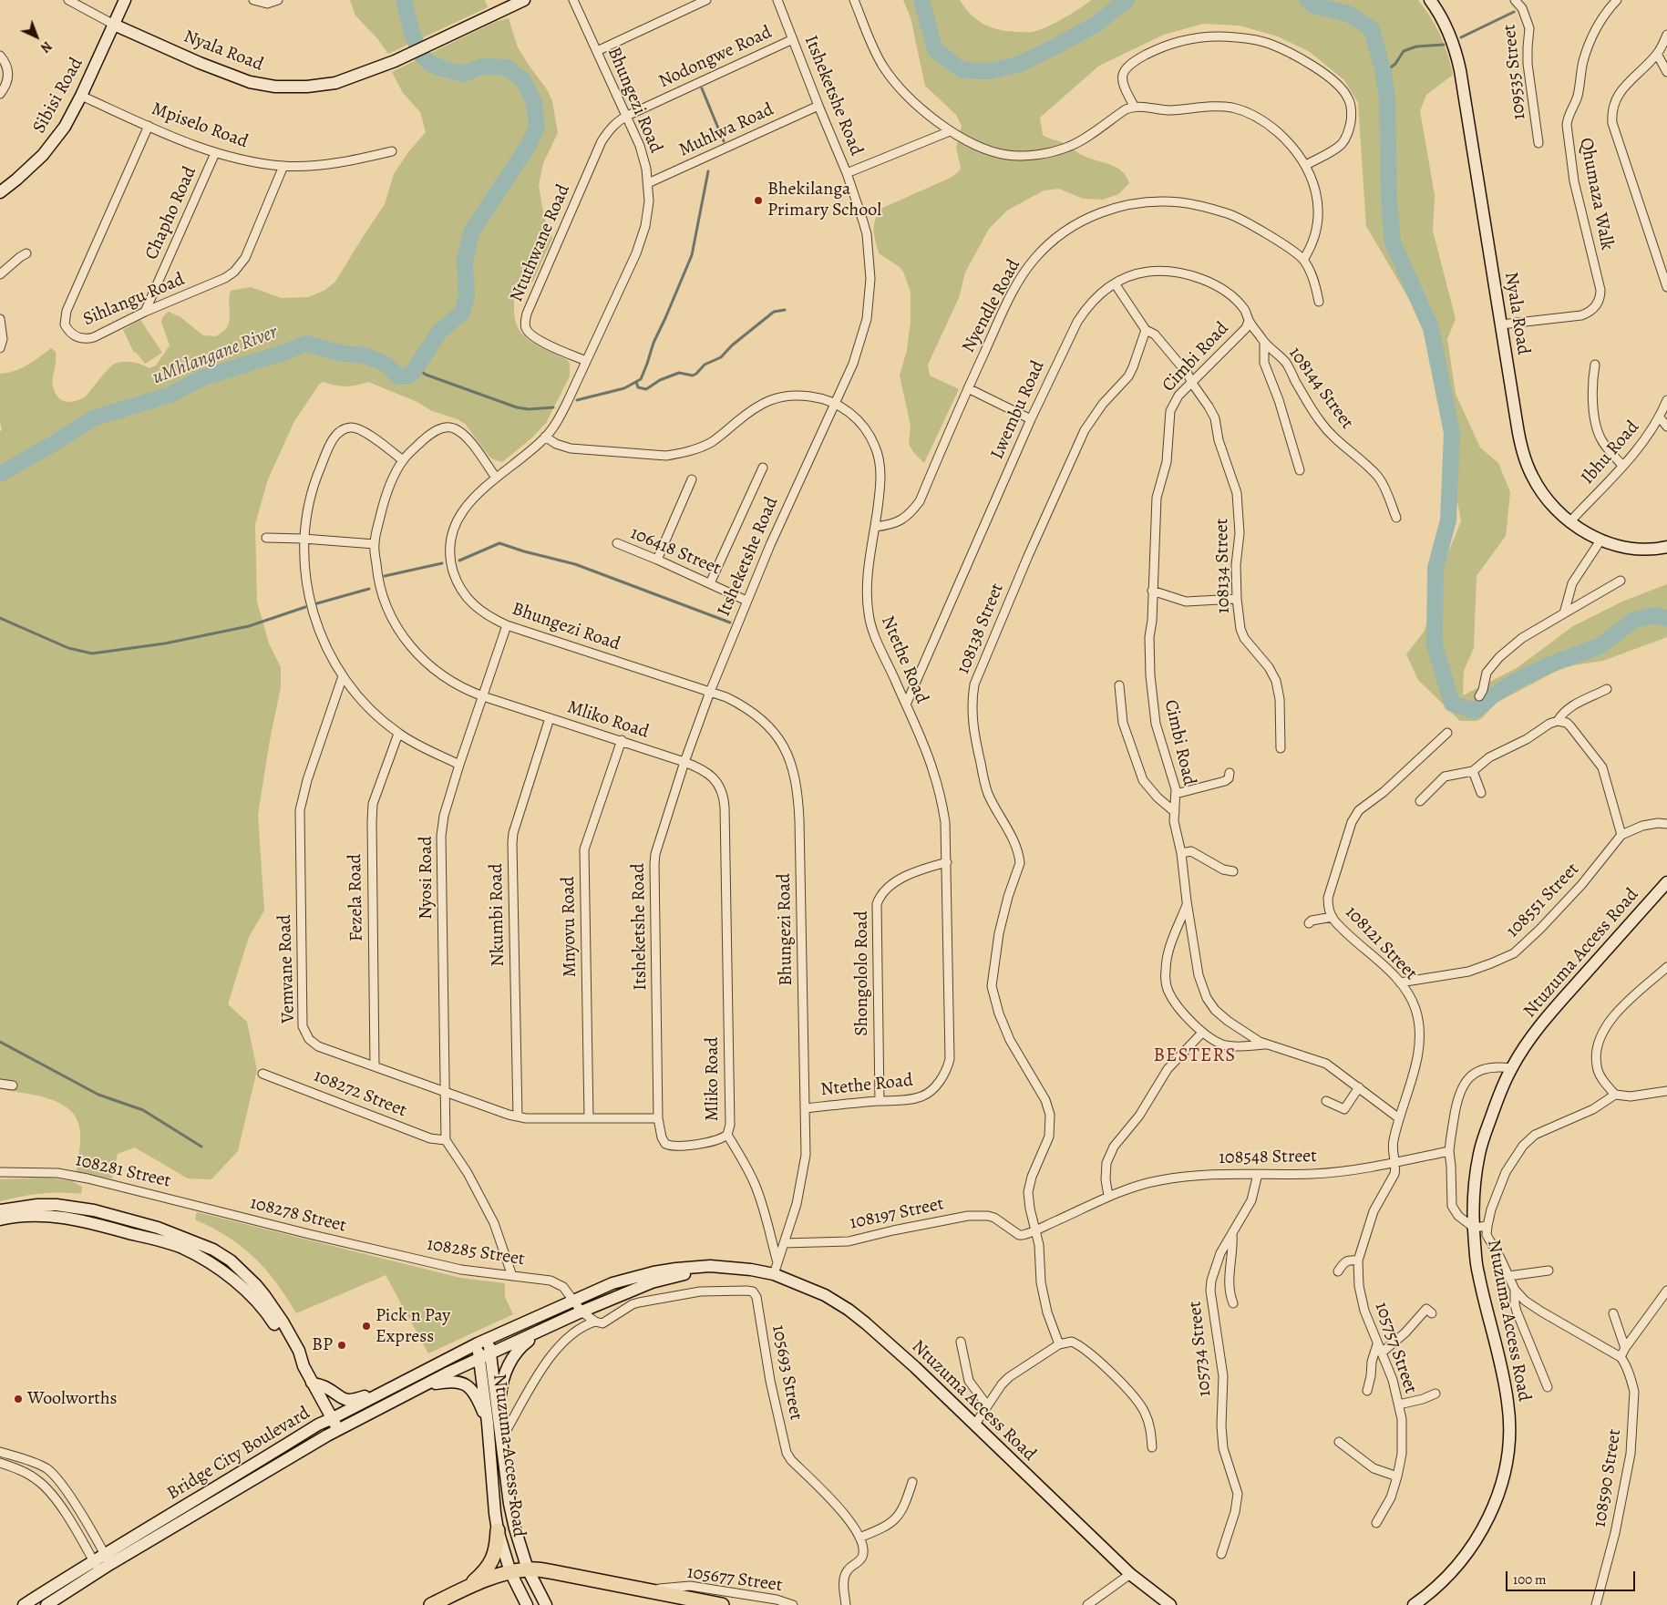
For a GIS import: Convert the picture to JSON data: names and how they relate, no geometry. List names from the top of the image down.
{
  "streets": {
    "street": [
      "Nyala Road",
      "Nodongwe Road",
      "109535 Street",
      "Sibisi Road",
      "Itsheketshe Road",
      "Bhungezi Road",
      "Mpiselo Road",
      "Muhlwa Road",
      "Qhumaza Walk",
      "Chapho Road",
      "Ntuthwane Road",
      "Sihlangu Road",
      "Nyendle Road",
      "Cimbi Road",
      "108144 Street",
      "Lwembu Road",
      "Ibhu Road",
      "106418 Street",
      "108134 Street",
      "108138 Street",
      "Ntethe Road",
      "Mliko Road",
      "Nyosi Road",
      "Fezela Road",
      "108551 Street",
      "Nkumbi Road",
      "Mnyovu Road",
      "108121 Street",
      "Ntuzuma Access Road",
      "Vemvane Road",
      "Shongololo Road",
      "108272 Street",
      "108548 Street",
      "108281 Street",
      "108197 Street",
      "108278 Street",
      "108285 Street",
      "105757 Street",
      "105734 Street",
      "105693 Street",
      "Bridge City Boulevard",
      "108590 Street",
      "105677 Street"
    ]
  },
  "crossings": [
    ["Nyala Road", "Sibisi Road"],
    ["Nyala Road", "Qhumaza Walk"],
    ["Nyala Road", "Ibhu Road"],
    ["Nodongwe Road", "Itsheketshe Road"],
    ["Nodongwe Road", "Bhungezi Road"],
    ["Nodongwe Road", "Ntuthwane Road"],
    ["Sibisi Road", "Mpiselo Road"],
    ["Itsheketshe Road", "Bhungezi Road"],
    ["Itsheketshe Road", "Muhlwa Road"],
    ["Itsheketshe Road", "106418 Street"],
    ["Itsheketshe Road", "Ntethe Road"],
    ["Itsheketshe Road", "Mliko Road"],
    ["Itsheketshe Road", "Vemvane Road"],
    ["Bhungezi Road", "Muhlwa Road"],
    ["Bhungezi Road", "Ntuthwane Road"],
    ["Bhungezi Road", "Ntethe Road"],
    ["Bhungezi Road", "Mliko Road"],
    ["Bhungezi Road", "Nyosi Road"],
    ["Bhungezi Road", "Ntuzuma Access Road"],
    ["Bhungezi Road", "108197 Street"],
    ["Mpiselo Road", "Chapho Road"],
    ["Mpiselo Road", "Sihlangu Road"],
    ["Chapho Road", "Sihlangu Road"],
    ["Nyendle Road", "Ntethe Road"],
    ["Cimbi Road", "108144 Street"],
    ["Cimbi Road", "Lwembu Road"],
    ["Cimbi Road", "108134 Street"],
    ["Cimbi Road", "108121 Street"],
    ["108144 Street", "Lwembu Road"],
    ["Lwembu Road", "Ntethe Road"],
    ["108134 Street", "108138 Street"],
    ["Ntethe Road", "Shongololo Road"],
    ["Mliko Road", "Nyosi Road"],
    ["Mliko Road", "Nkumbi Road"],
    ["Mliko Road", "Mnyovu Road"],
    ["Nyosi Road", "Vemvane Road"],
    ["Nyosi Road", "108272 Street"],
    ["Fezela Road", "Vemvane Road"],
    ["108551 Street", "108121 Street"],
    ["Nkumbi Road", "Vemvane Road"],
    ["Mnyovu Road", "Vemvane Road"],
    ["108121 Street", "108548 Street"],
    ["108121 Street", "105757 Street"],
    ["Ntuzuma Access Road", "108285 Street"],
    ["Ntuzuma Access Road", "Bridge City Boulevard"],
    ["108548 Street", "108197 Street"],
    ["108548 Street", "105757 Street"],
    ["108548 Street", "105734 Street"],
    ["108281 Street", "108278 Street"],
    ["108278 Street", "108285 Street"]
  ],
  "districts": ["BESTERS"],
  "water": ["uMhlangane River"],
  "places": [
    "Bhekilanga Primary School",
    "Pick n Pay Express",
    "BP",
    "Woolworths"
  ],
  "scale_bar": "100 m",
  "north": "bottom right"
}
